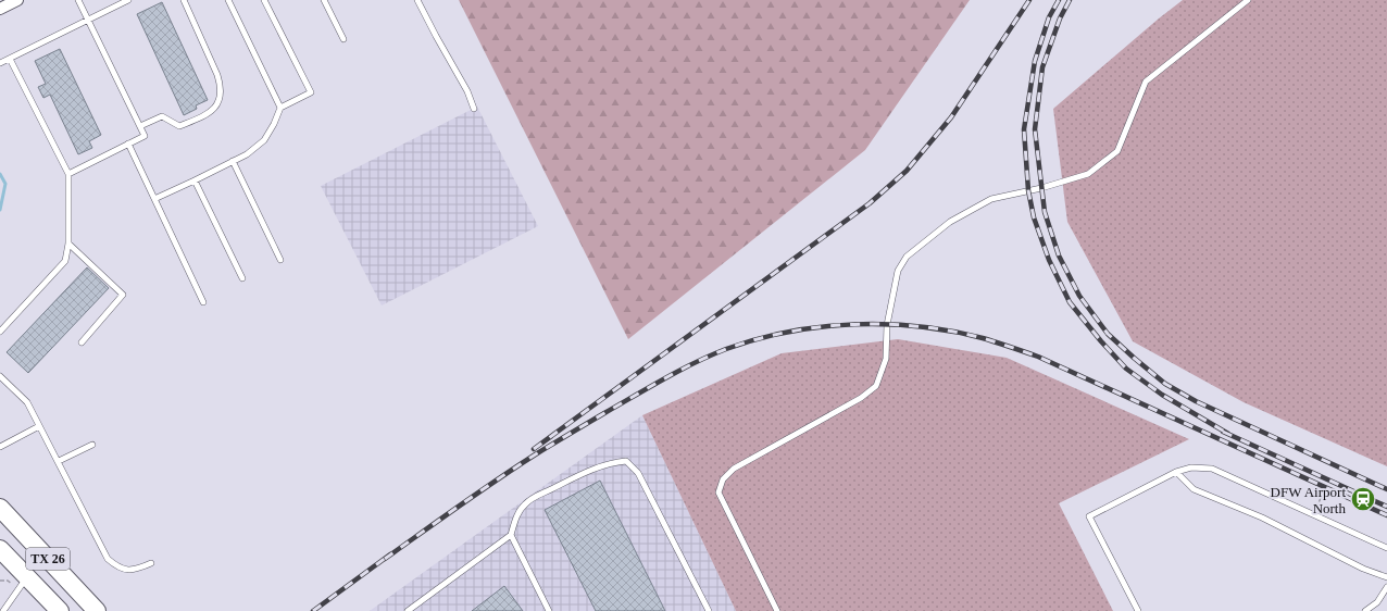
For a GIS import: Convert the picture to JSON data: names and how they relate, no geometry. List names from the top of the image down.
{
  "streets": {
    "main road": ["TX 26"]
  },
  "places": {
    "station": ["DFW Airport North"]
  }
}
